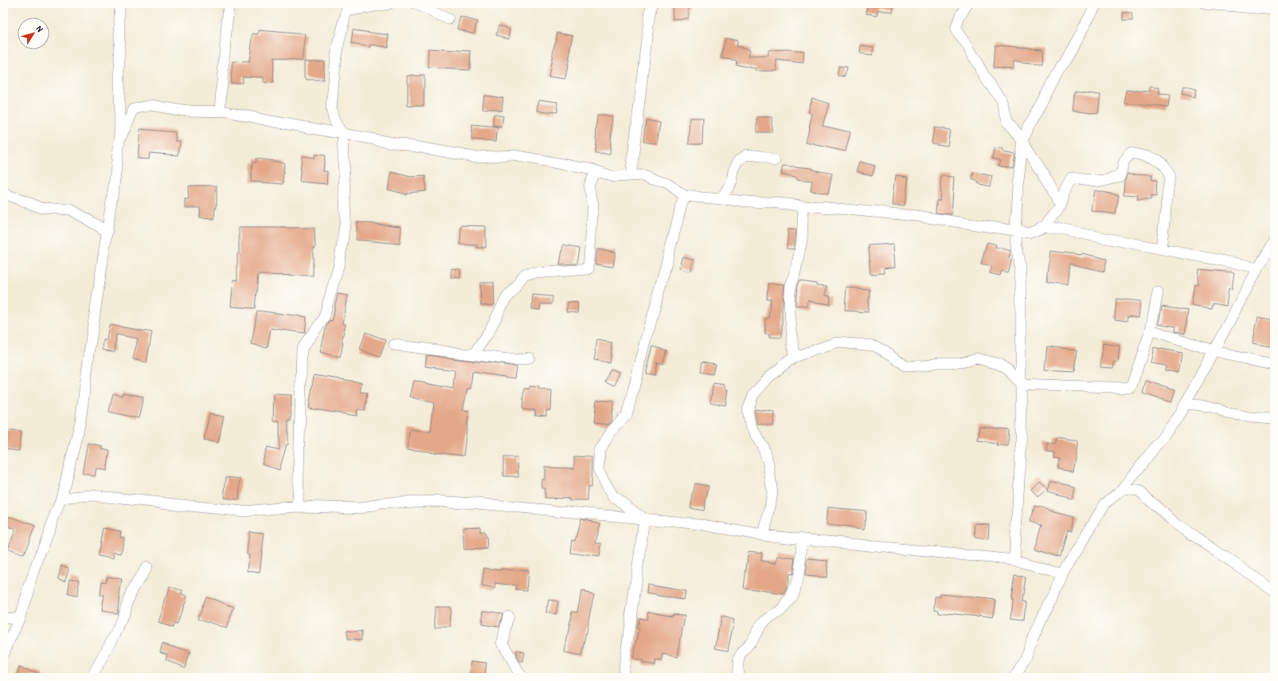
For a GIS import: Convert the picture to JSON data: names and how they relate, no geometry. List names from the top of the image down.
{
  "north": "top right"
}
